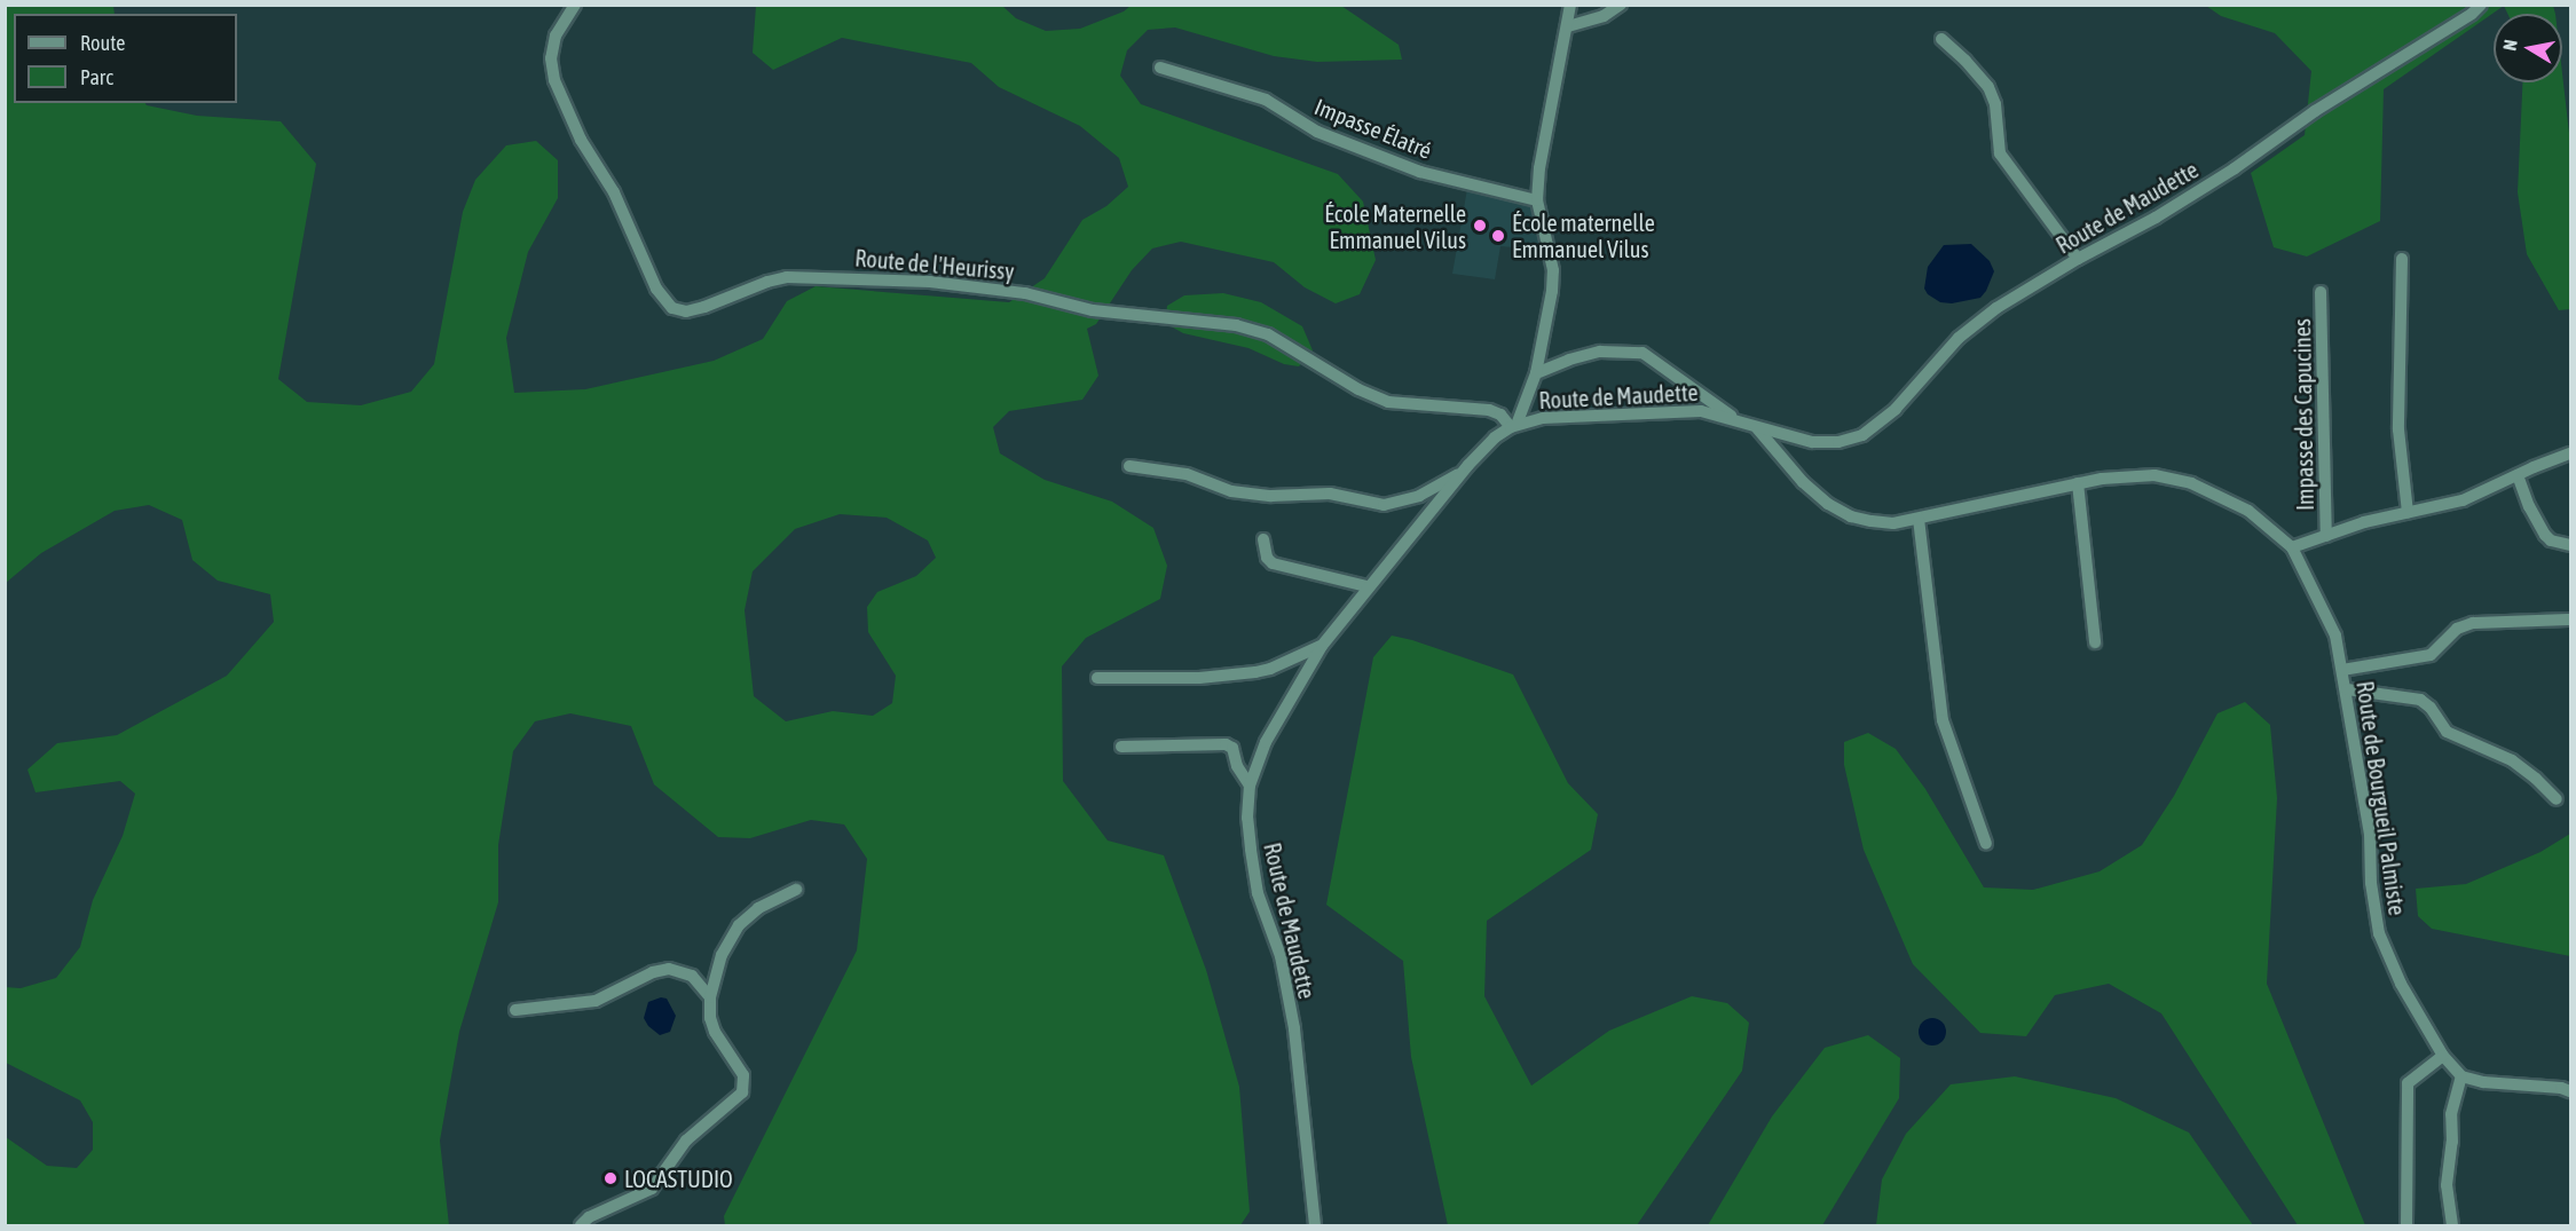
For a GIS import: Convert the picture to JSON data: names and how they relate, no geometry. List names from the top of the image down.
{
  "streets": {
    "street": [
      "Impasse Élatré",
      "Route de Maudette",
      "Route de l'Heurissy",
      "Impasse des Capucines",
      "Route de Bourgueil Palmiste"
    ]
  },
  "crossings": [
    ["Route de Maudette", "Route de l'Heurissy"],
    ["Route de Maudette", "Route de Bourgueil Palmiste"]
  ],
  "places": ["École Maternelle Emmanuel Vilus", "École maternelle Emmanuel Vilus", "LOCASTUDIO"],
  "legend": ["Route", "Parc"],
  "north": "left"
}
